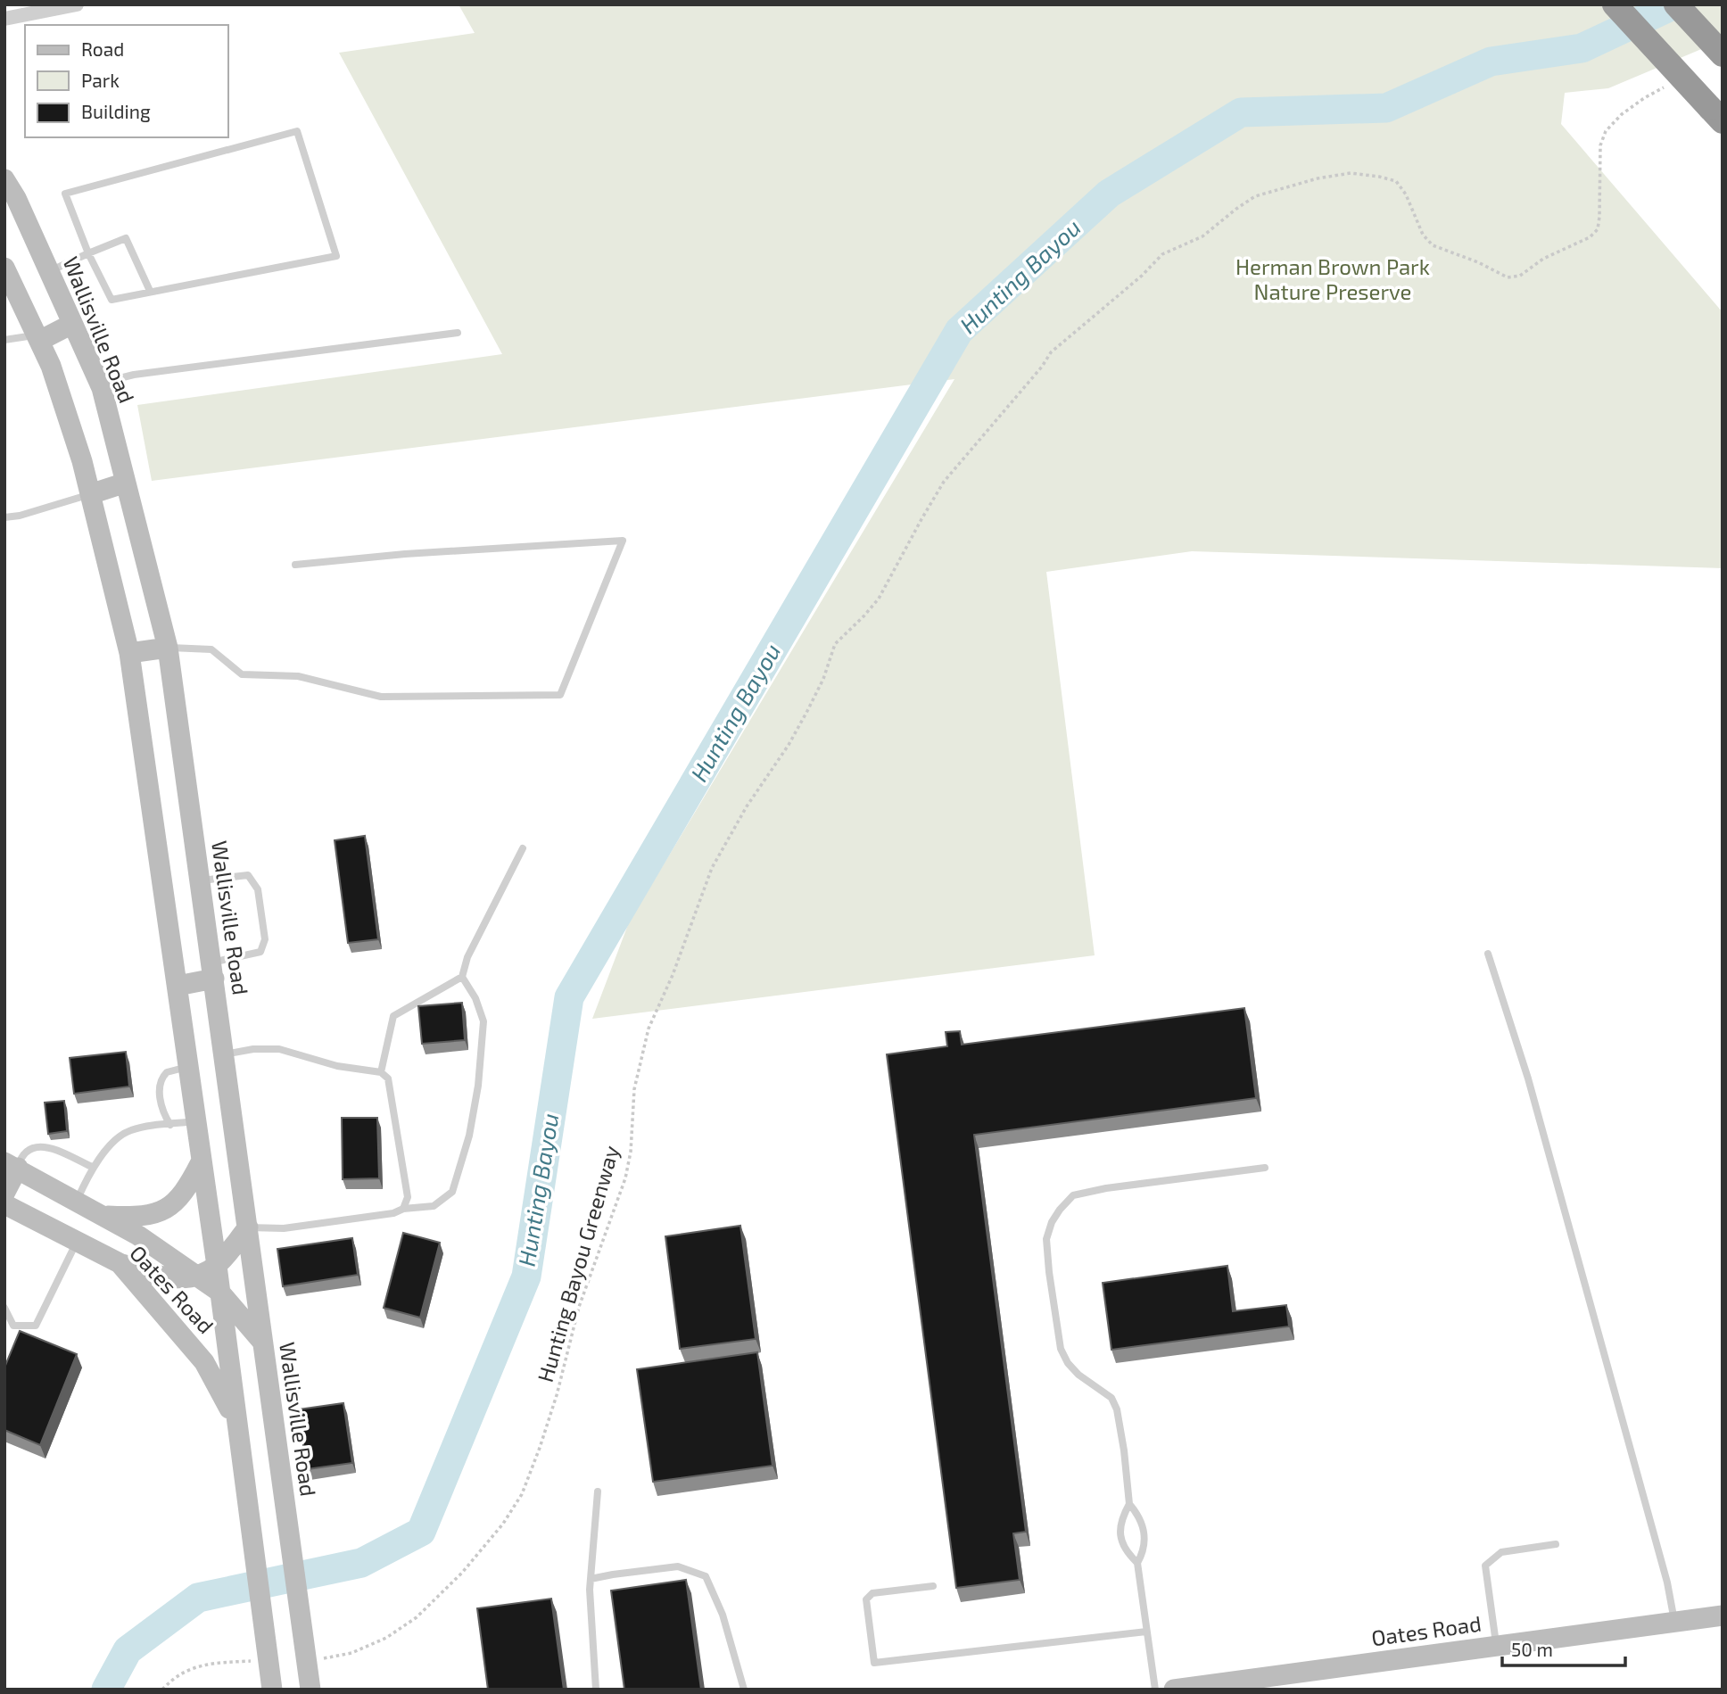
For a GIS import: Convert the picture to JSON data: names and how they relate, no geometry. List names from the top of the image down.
{
  "streets": {
    "main road": ["Wallisville Road", "Oates Road"],
    "path": ["Hunting Bayou Greenway"]
  },
  "crossings": [
    ["Wallisville Road", "Hunting Bayou Greenway"],
    ["Wallisville Road", "Oates Road"]
  ],
  "water": ["Hunting Bayou"],
  "parks": ["Herman Brown Park Nature Preserve"],
  "legend": ["Road", "Park", "Building"],
  "scale_bar": "50 m"
}
